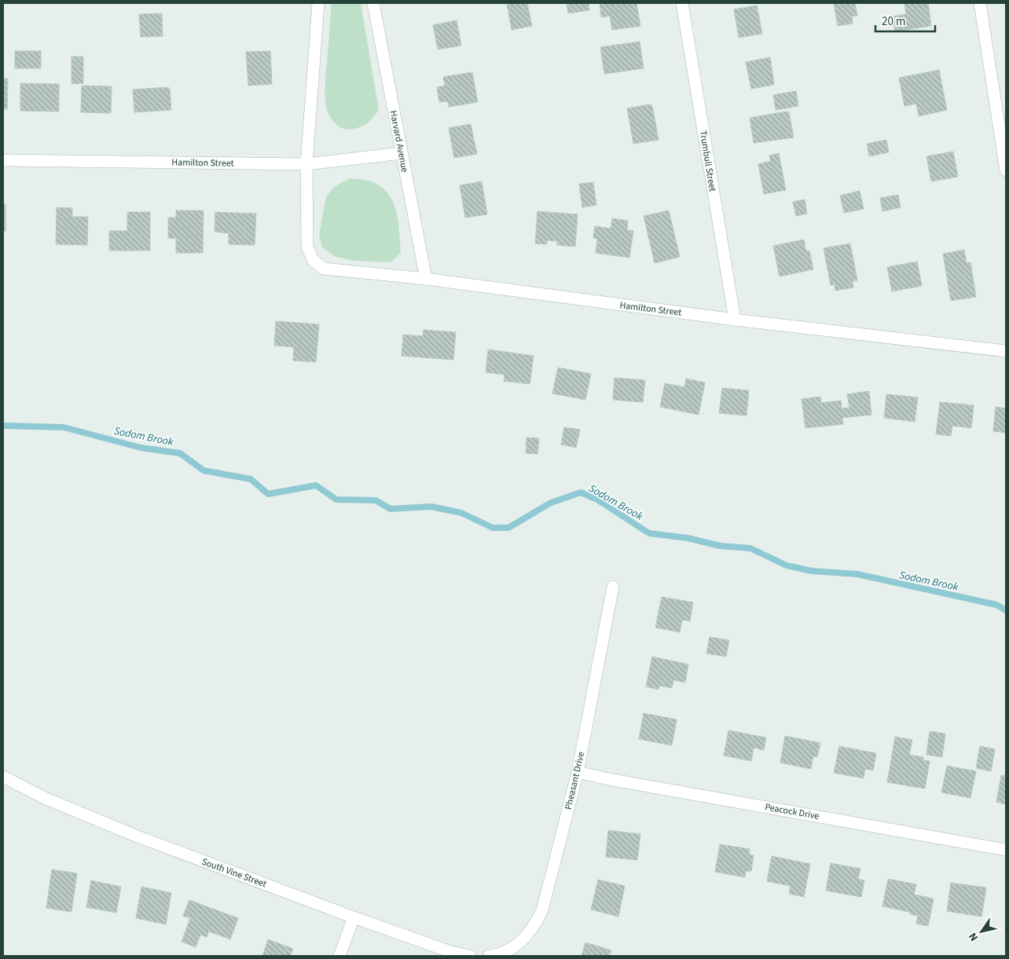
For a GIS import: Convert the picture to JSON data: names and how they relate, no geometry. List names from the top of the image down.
{
  "streets": {
    "street": [
      "Harvard Avenue",
      "Trumbull Street",
      "Hamilton Street",
      "Pheasant Drive",
      "Peacock Drive",
      "South Vine Street"
    ]
  },
  "crossings": [
    ["Harvard Avenue", "Hamilton Street"],
    ["Trumbull Street", "Hamilton Street"],
    ["Pheasant Drive", "Peacock Drive"]
  ],
  "water": ["Sodom Brook"],
  "scale_bar": "20 m",
  "north": "bottom left"
}
